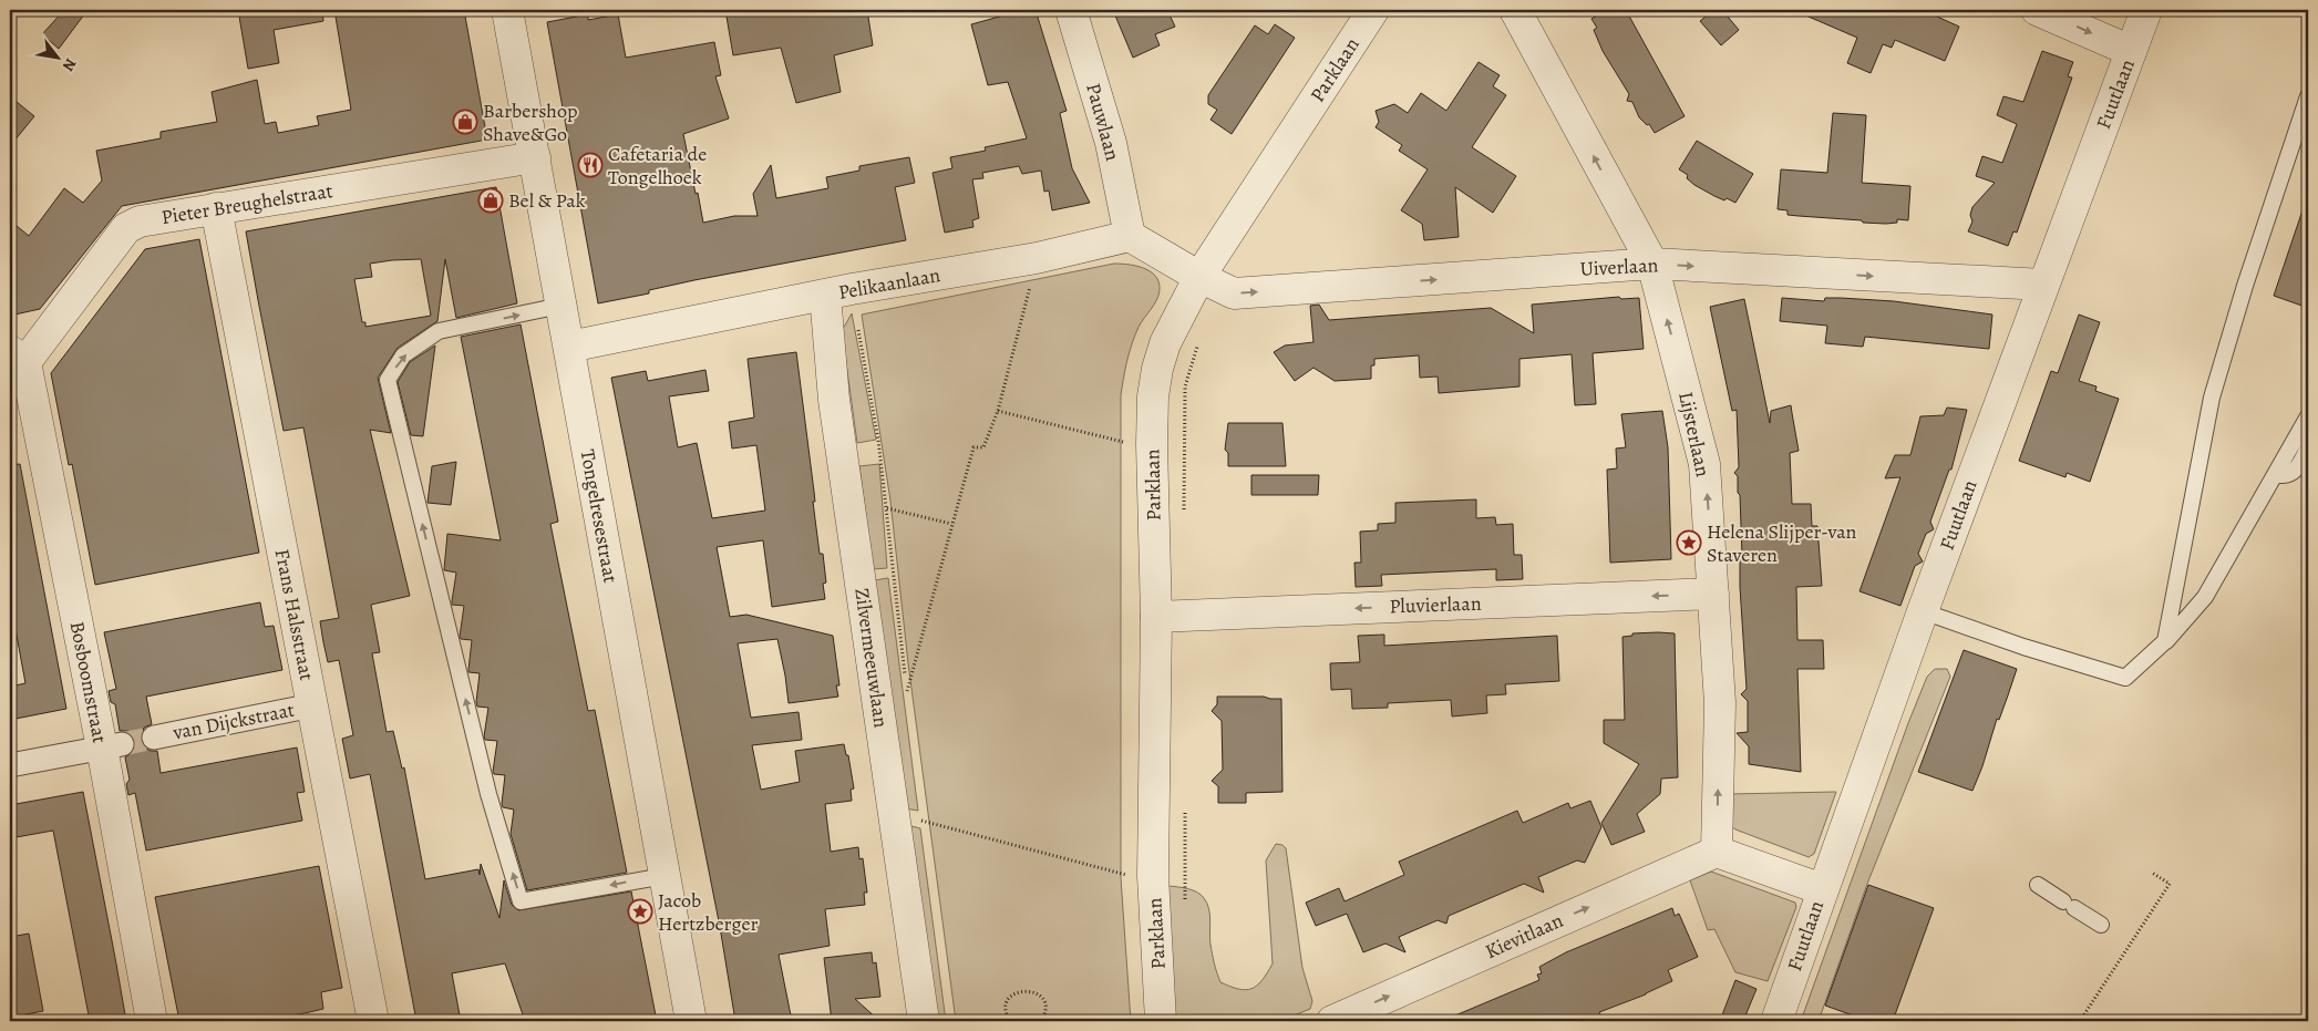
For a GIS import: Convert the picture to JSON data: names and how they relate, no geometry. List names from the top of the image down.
{
  "streets": {
    "street": [
      "Parklaan",
      "Fuutlaan",
      "Pauwlaan",
      "Pieter Breughelstraat",
      "Uiverlaan",
      "Pelikaanlaan",
      "Lijsterlaan",
      "Tongelresestraat",
      "Pluvierlaan",
      "Frans Halsstraat",
      "Zilvermeeuwlaan",
      "Bosboomstraat",
      "van Dijckstraat",
      "Kievitlaan"
    ]
  },
  "crossings": [
    ["Parklaan", "Uiverlaan"],
    ["Parklaan", "Pluvierlaan"],
    ["Fuutlaan", "Uiverlaan"],
    ["Pauwlaan", "Pelikaanlaan"],
    ["Pieter Breughelstraat", "Tongelresestraat"],
    ["Pieter Breughelstraat", "Frans Halsstraat"],
    ["Pieter Breughelstraat", "Bosboomstraat"],
    ["Uiverlaan", "Lijsterlaan"],
    ["Pelikaanlaan", "Tongelresestraat"],
    ["Pelikaanlaan", "Zilvermeeuwlaan"],
    ["Lijsterlaan", "Pluvierlaan"],
    ["Lijsterlaan", "Kievitlaan"],
    ["Frans Halsstraat", "van Dijckstraat"]
  ],
  "one_way": [
    "Uiverlaan",
    "Lijsterlaan",
    "Pluvierlaan",
    "Kievitlaan"
  ],
  "places": {
    "shop": ["Barbershop Shave&Go", "Bel & Pak"],
    "restaurant": ["Cafetaria de Tongelhoek"],
    "place": ["Helena Slijper-van Staveren", "Jacob Hertzberger"]
  },
  "north": "bottom right"
}
